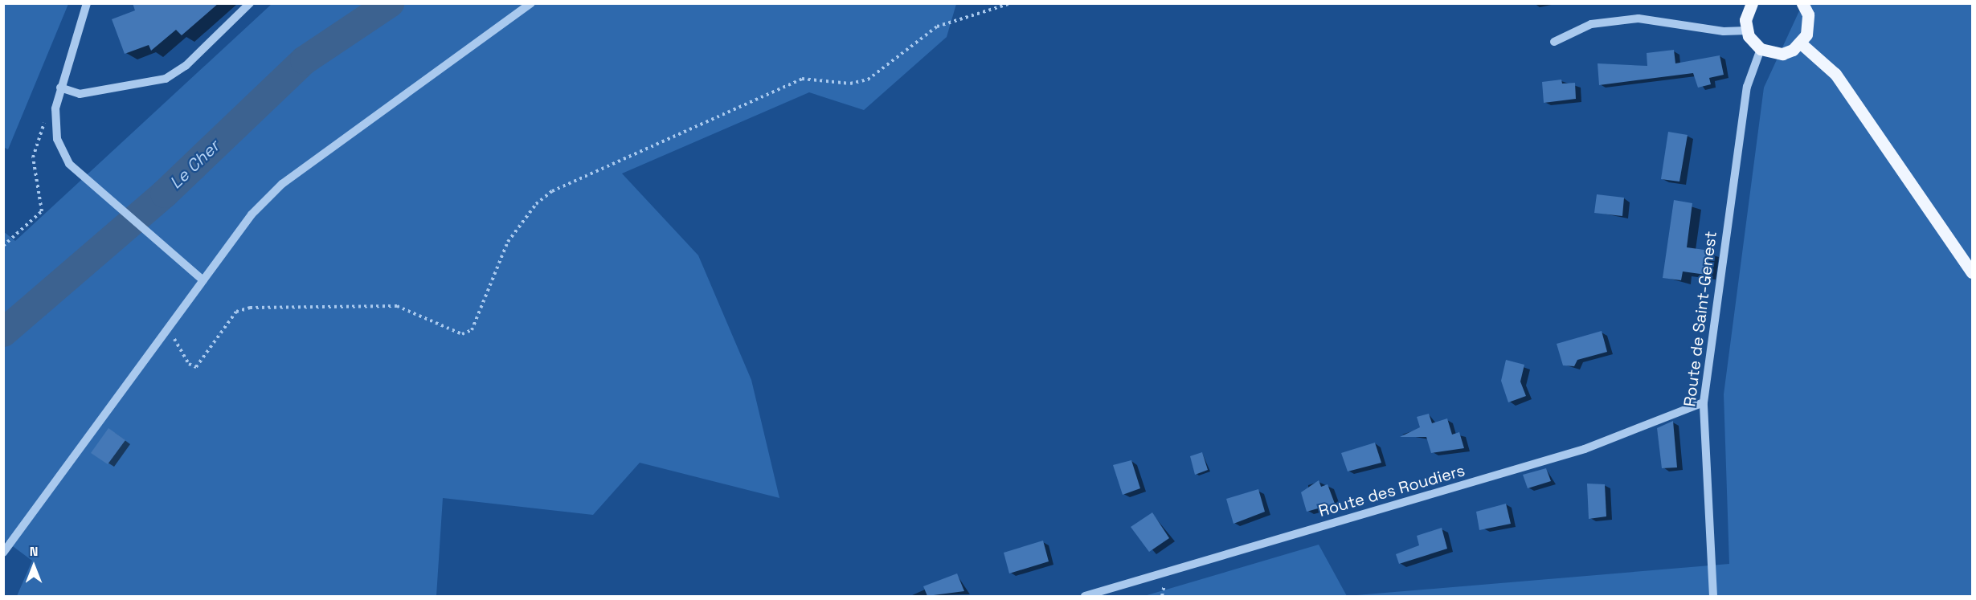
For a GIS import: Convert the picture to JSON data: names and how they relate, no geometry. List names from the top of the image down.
{
  "streets": {
    "street": ["Route de Saint-Genest", "Route des Roudiers"]
  },
  "crossings": [
    ["Route de Saint-Genest", "Route des Roudiers"]
  ],
  "water": ["Le Cher"],
  "north": "top"
}
